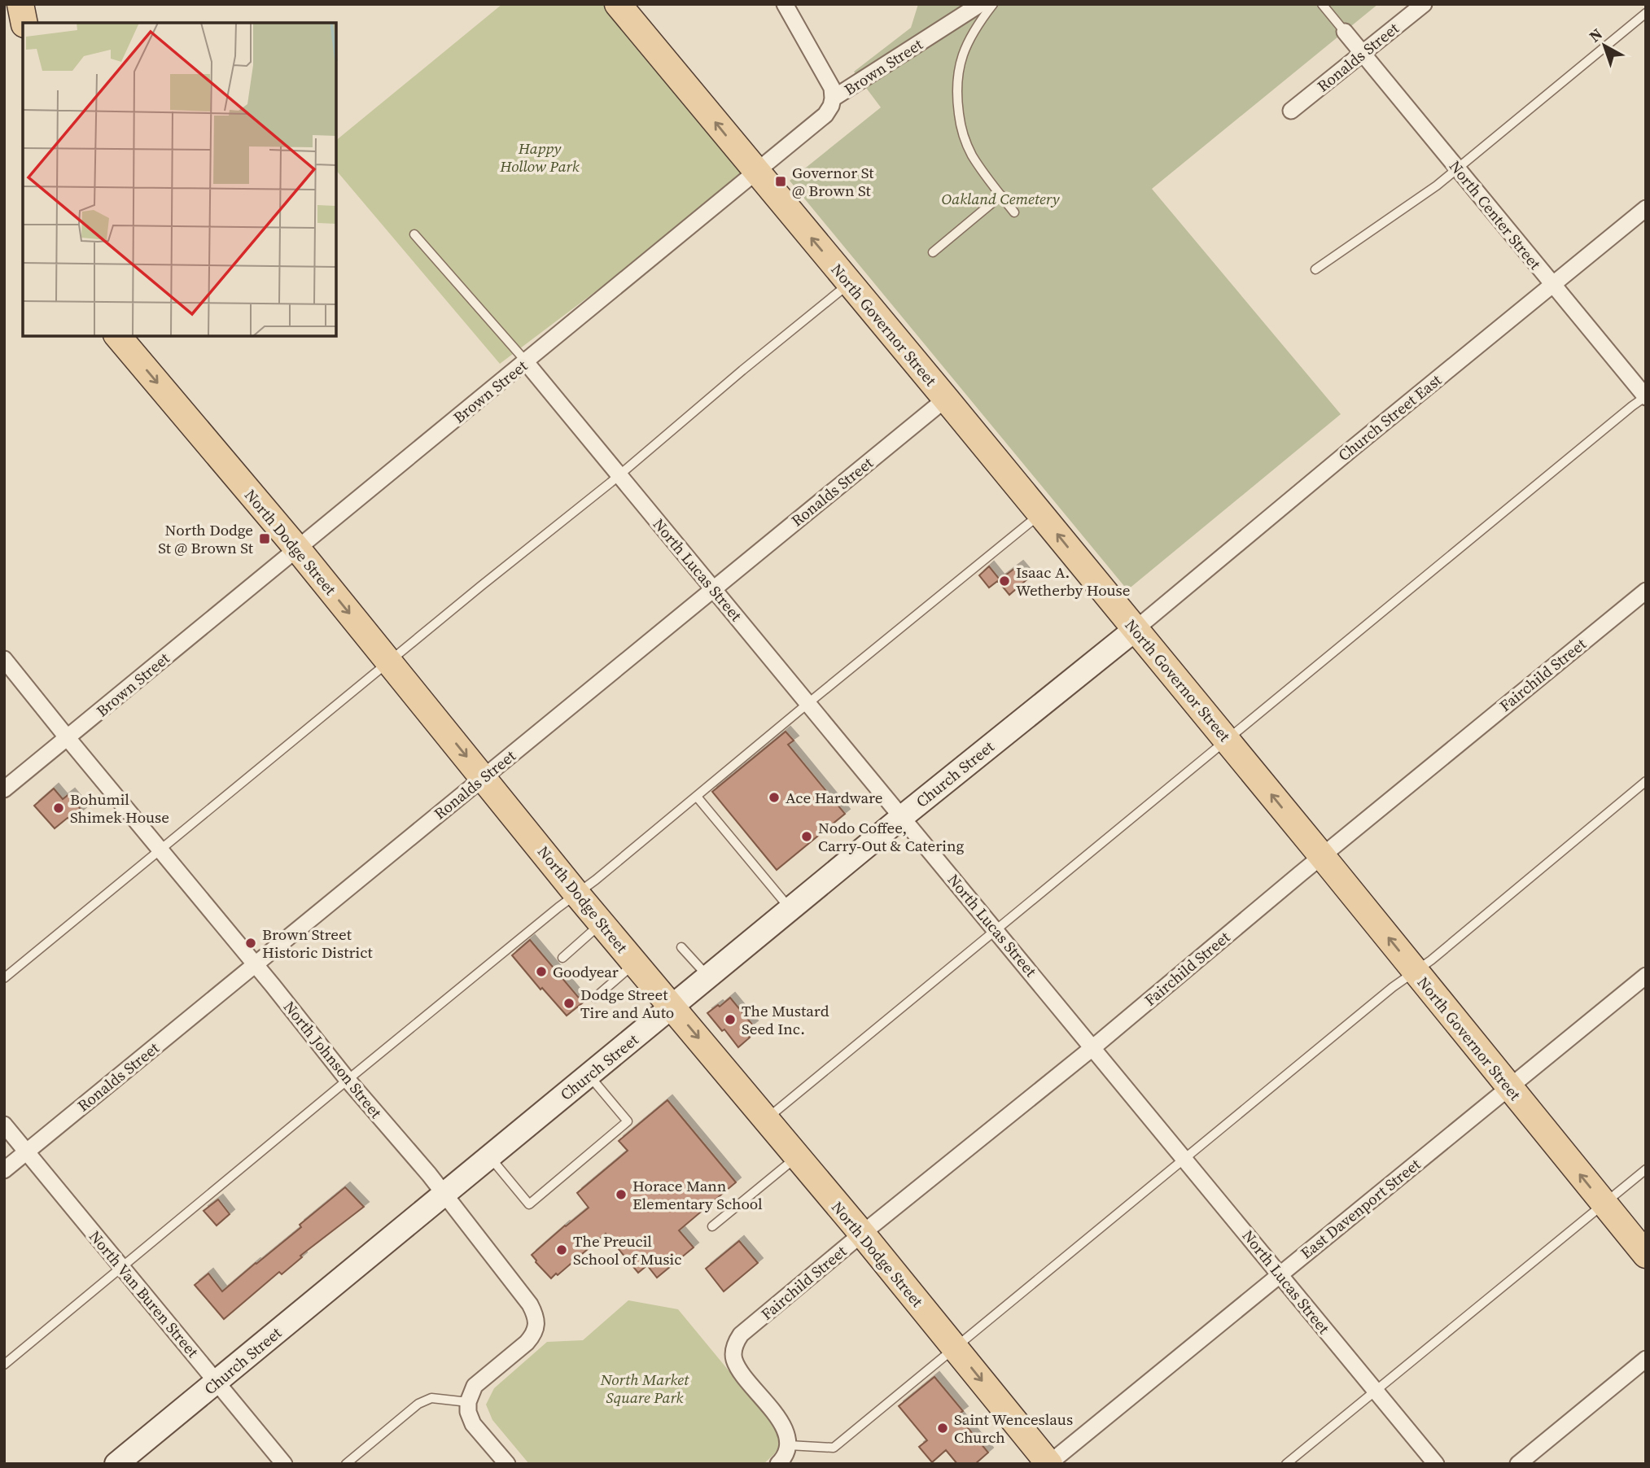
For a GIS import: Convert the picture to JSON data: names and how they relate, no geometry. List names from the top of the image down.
{
  "streets": {
    "main road": ["North Governor Street", "North Dodge Street"],
    "street": [
      "Ronalds Street",
      "Brown Street",
      "North Center Street",
      "Church Street East",
      "North Lucas Street",
      "Fairchild Street",
      "Church Street",
      "North Johnson Street",
      "East Davenport Street",
      "North Van Buren Street"
    ]
  },
  "crossings": [
    ["Ronalds Street", "North Center Street"],
    ["Ronalds Street", "North Governor Street"],
    ["Ronalds Street", "North Dodge Street"],
    ["Ronalds Street", "North Lucas Street"],
    ["Ronalds Street", "North Johnson Street"],
    ["Ronalds Street", "North Van Buren Street"],
    ["Brown Street", "North Governor Street"],
    ["Brown Street", "North Dodge Street"],
    ["Brown Street", "North Lucas Street"],
    ["Brown Street", "North Johnson Street"],
    ["North Center Street", "Church Street East"],
    ["North Governor Street", "Church Street East"],
    ["North Governor Street", "Fairchild Street"],
    ["North Governor Street", "Church Street"],
    ["North Governor Street", "East Davenport Street"],
    ["Church Street East", "Church Street"],
    ["North Dodge Street", "Fairchild Street"],
    ["North Dodge Street", "Church Street"],
    ["North Dodge Street", "East Davenport Street"],
    ["North Lucas Street", "Fairchild Street"],
    ["North Lucas Street", "Church Street"],
    ["North Lucas Street", "East Davenport Street"],
    ["Church Street", "North Johnson Street"],
    ["Church Street", "North Van Buren Street"]
  ],
  "one_way": ["North Governor Street", "North Dodge Street"],
  "parks": ["Happy Hollow Park", "Oakland Cemetery", "North Market Square Park"],
  "places": {
    "transit": ["Governor St @ Brown St", "North Dodge St @ Brown St"],
    "other": [
      "Isaac A. Wetherby House",
      "Ace Hardware",
      "Bohumil Shimek House",
      "Nodo Coffee, Carry-Out & Catering",
      "Brown Street Historic District",
      "Goodyear",
      "Dodge Street Tire and Auto",
      "The Mustard Seed Inc.",
      "Horace Mann Elementary School",
      "The Preucil School of Music",
      "Saint Wenceslaus Church"
    ]
  },
  "north": "top left"
}
